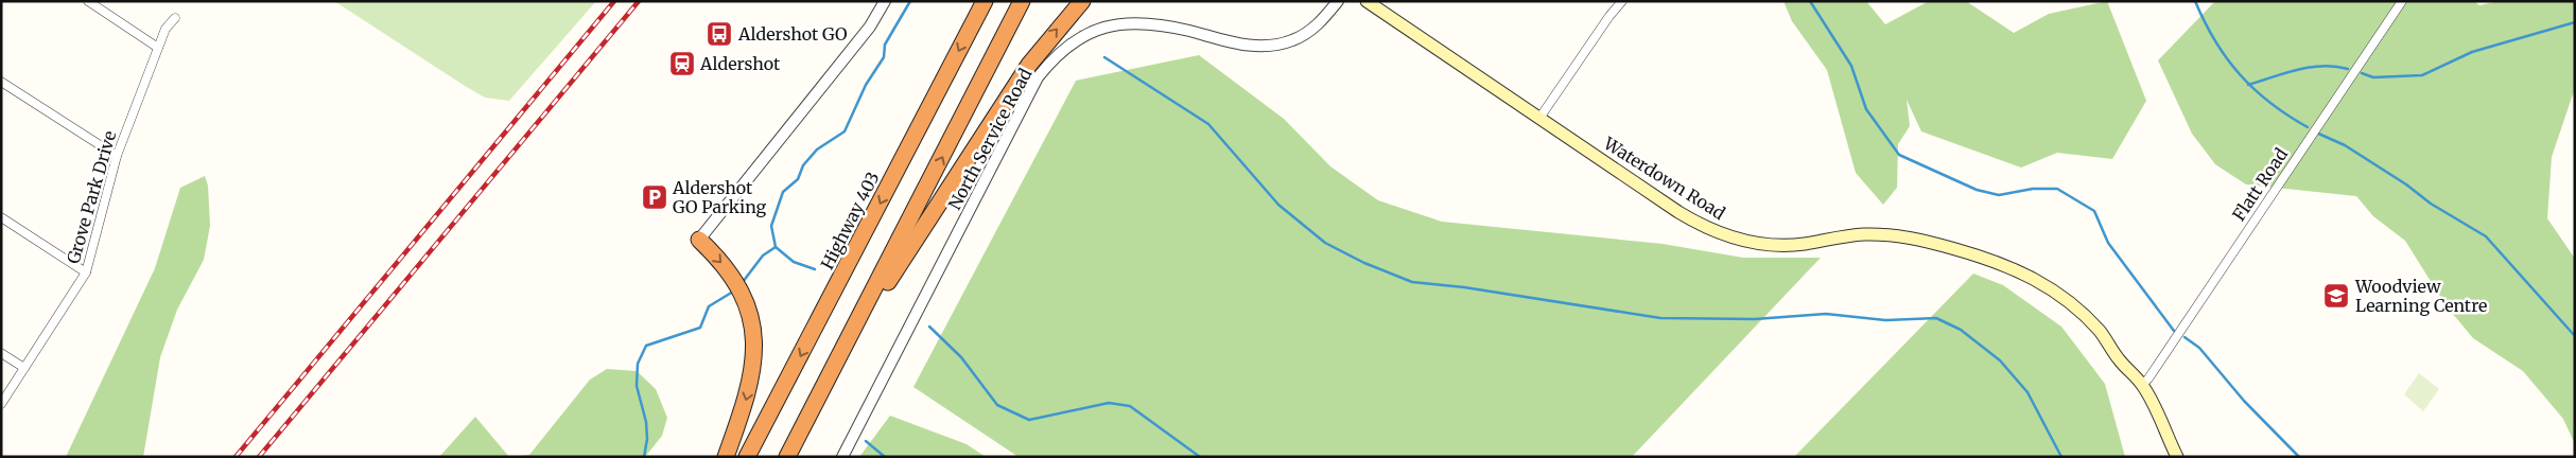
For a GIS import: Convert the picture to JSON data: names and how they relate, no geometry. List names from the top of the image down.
{
  "streets": {
    "highway": ["Highway 403"],
    "main road": ["Waterdown Road"],
    "street": ["North Service Road", "Flatt Road", "Grove Park Drive"]
  },
  "crossings": [
    ["Waterdown Road", "Flatt Road"]
  ],
  "places": {
    "bus stop": ["Aldershot GO"],
    "station": ["Aldershot"],
    "parking": ["Aldershot GO Parking"],
    "school or university": ["Woodview Learning Centre"]
  }
}
